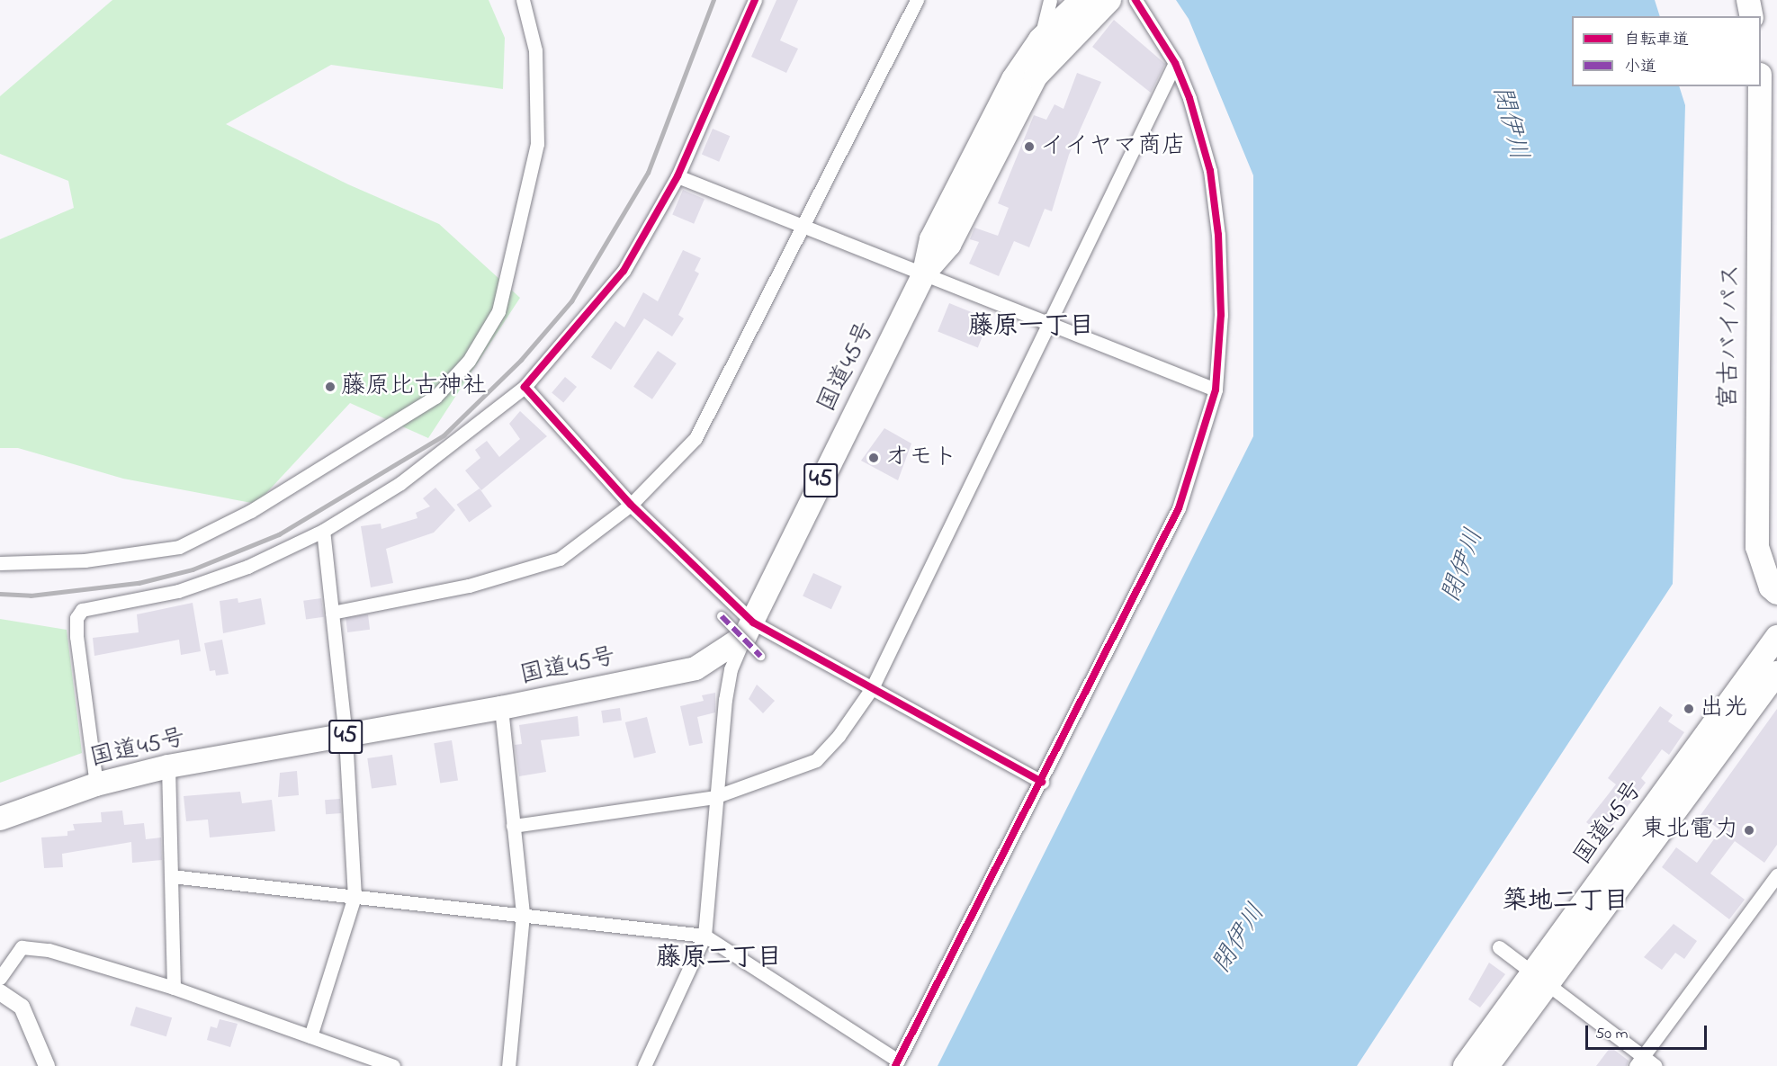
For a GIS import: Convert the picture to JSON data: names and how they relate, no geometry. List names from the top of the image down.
{
  "streets": {
    "highway": ["宮古バイパス", "国道45号", "45"]
  },
  "districts": ["藤原一丁目", "築地二丁目", "藤原二丁目"],
  "water": ["閉伊川"],
  "places": [
    "イイヤマ商店",
    "藤原比古神社",
    "オモト",
    "出光",
    "東北電力"
  ],
  "legend": ["自転車道", "小道"],
  "scale_bar": "50 m"
}
